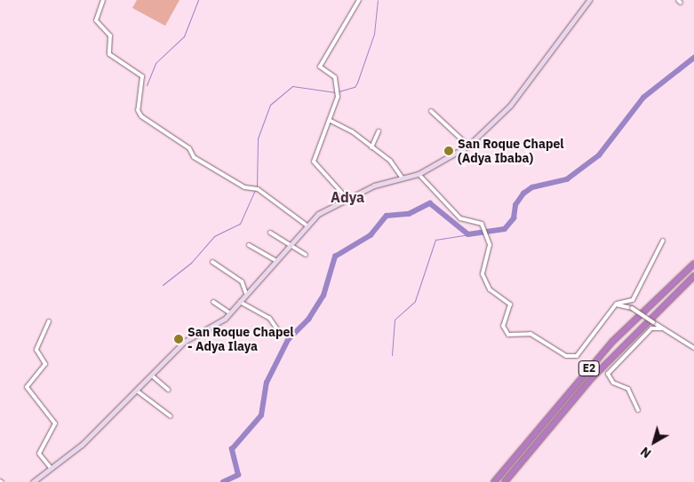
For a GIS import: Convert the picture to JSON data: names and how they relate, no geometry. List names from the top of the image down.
{
  "streets": {
    "highway": ["E2"]
  },
  "districts": ["Adya"],
  "places": ["San Roque Chapel (Adya Ibaba)", "San Roque Chapel - Adya Ilaya"],
  "north": "bottom left"
}
